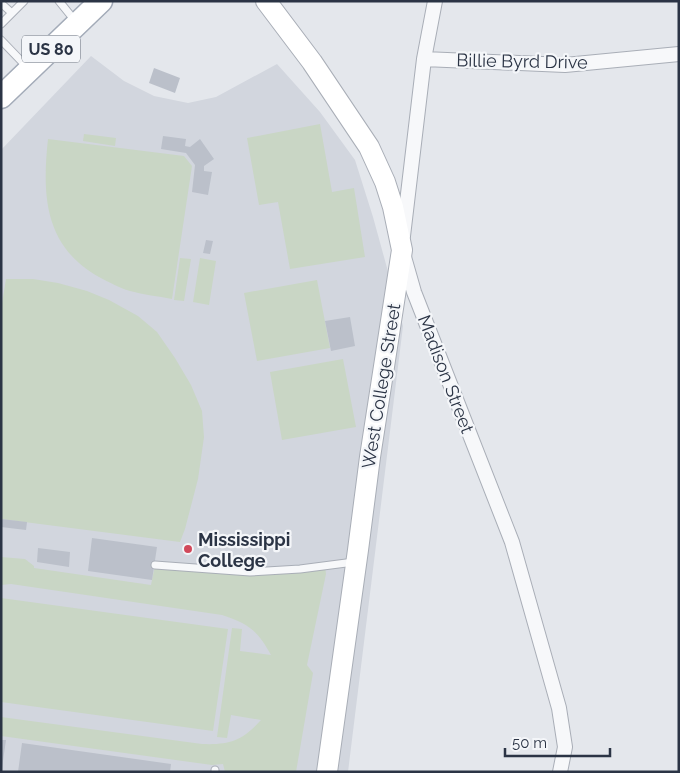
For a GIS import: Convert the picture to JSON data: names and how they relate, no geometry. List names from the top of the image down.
{
  "streets": {
    "main road": ["US 80"],
    "street": ["Billie Byrd Drive", "Madison Street", "West College Street"]
  },
  "crossings": [
    ["Billie Byrd Drive", "West College Street"],
    ["Madison Street", "West College Street"]
  ],
  "places": ["Mississippi College"],
  "scale_bar": "50 m"
}
